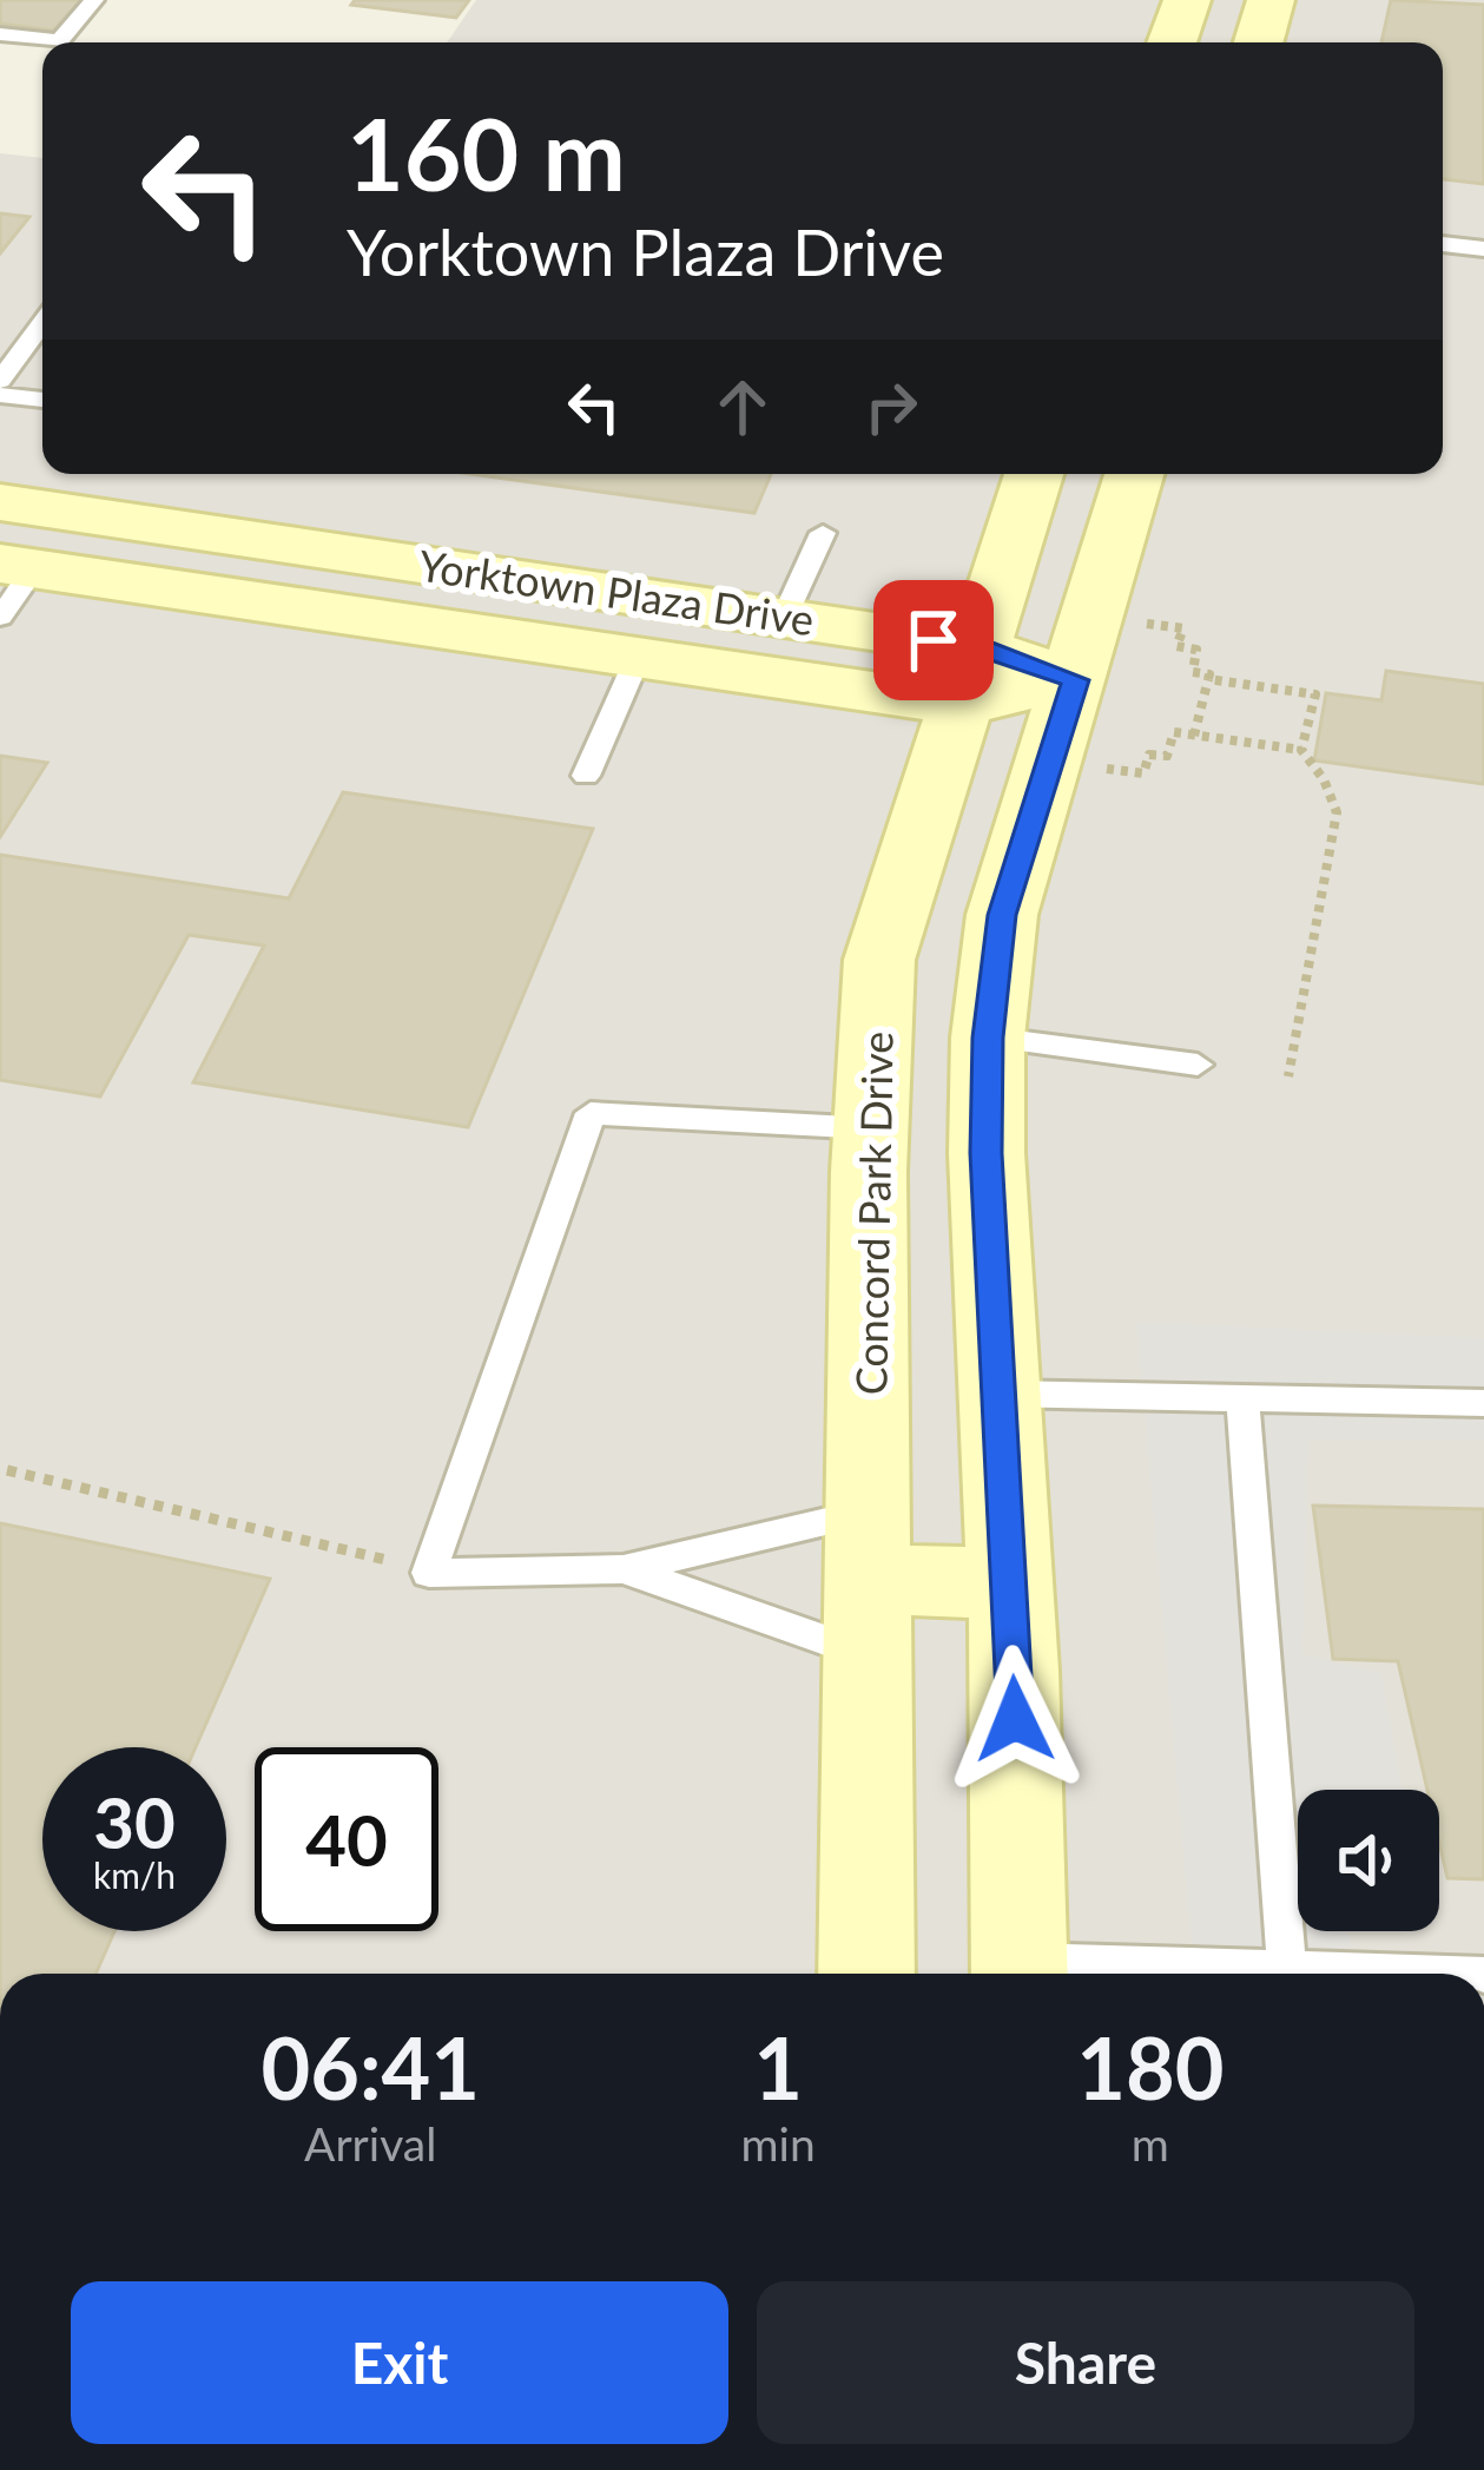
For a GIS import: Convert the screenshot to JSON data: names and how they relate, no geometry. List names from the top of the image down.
{
  "streets": {
    "street": ["Yorktown Plaza Drive", "Concord Park Drive"]
  },
  "crossings": [
    ["Yorktown Plaza Drive", "Concord Park Drive"]
  ],
  "page": {
    "turn": ["160 m", "Yorktown Plaza Drive"],
    "speed": "30 km/h",
    "limit": "40",
    "eta": [
      "06:41",
      "Arrival",
      "1",
      "min",
      "180",
      "m"
    ],
    "buttons": ["Exit", "Share"]
  }
}
